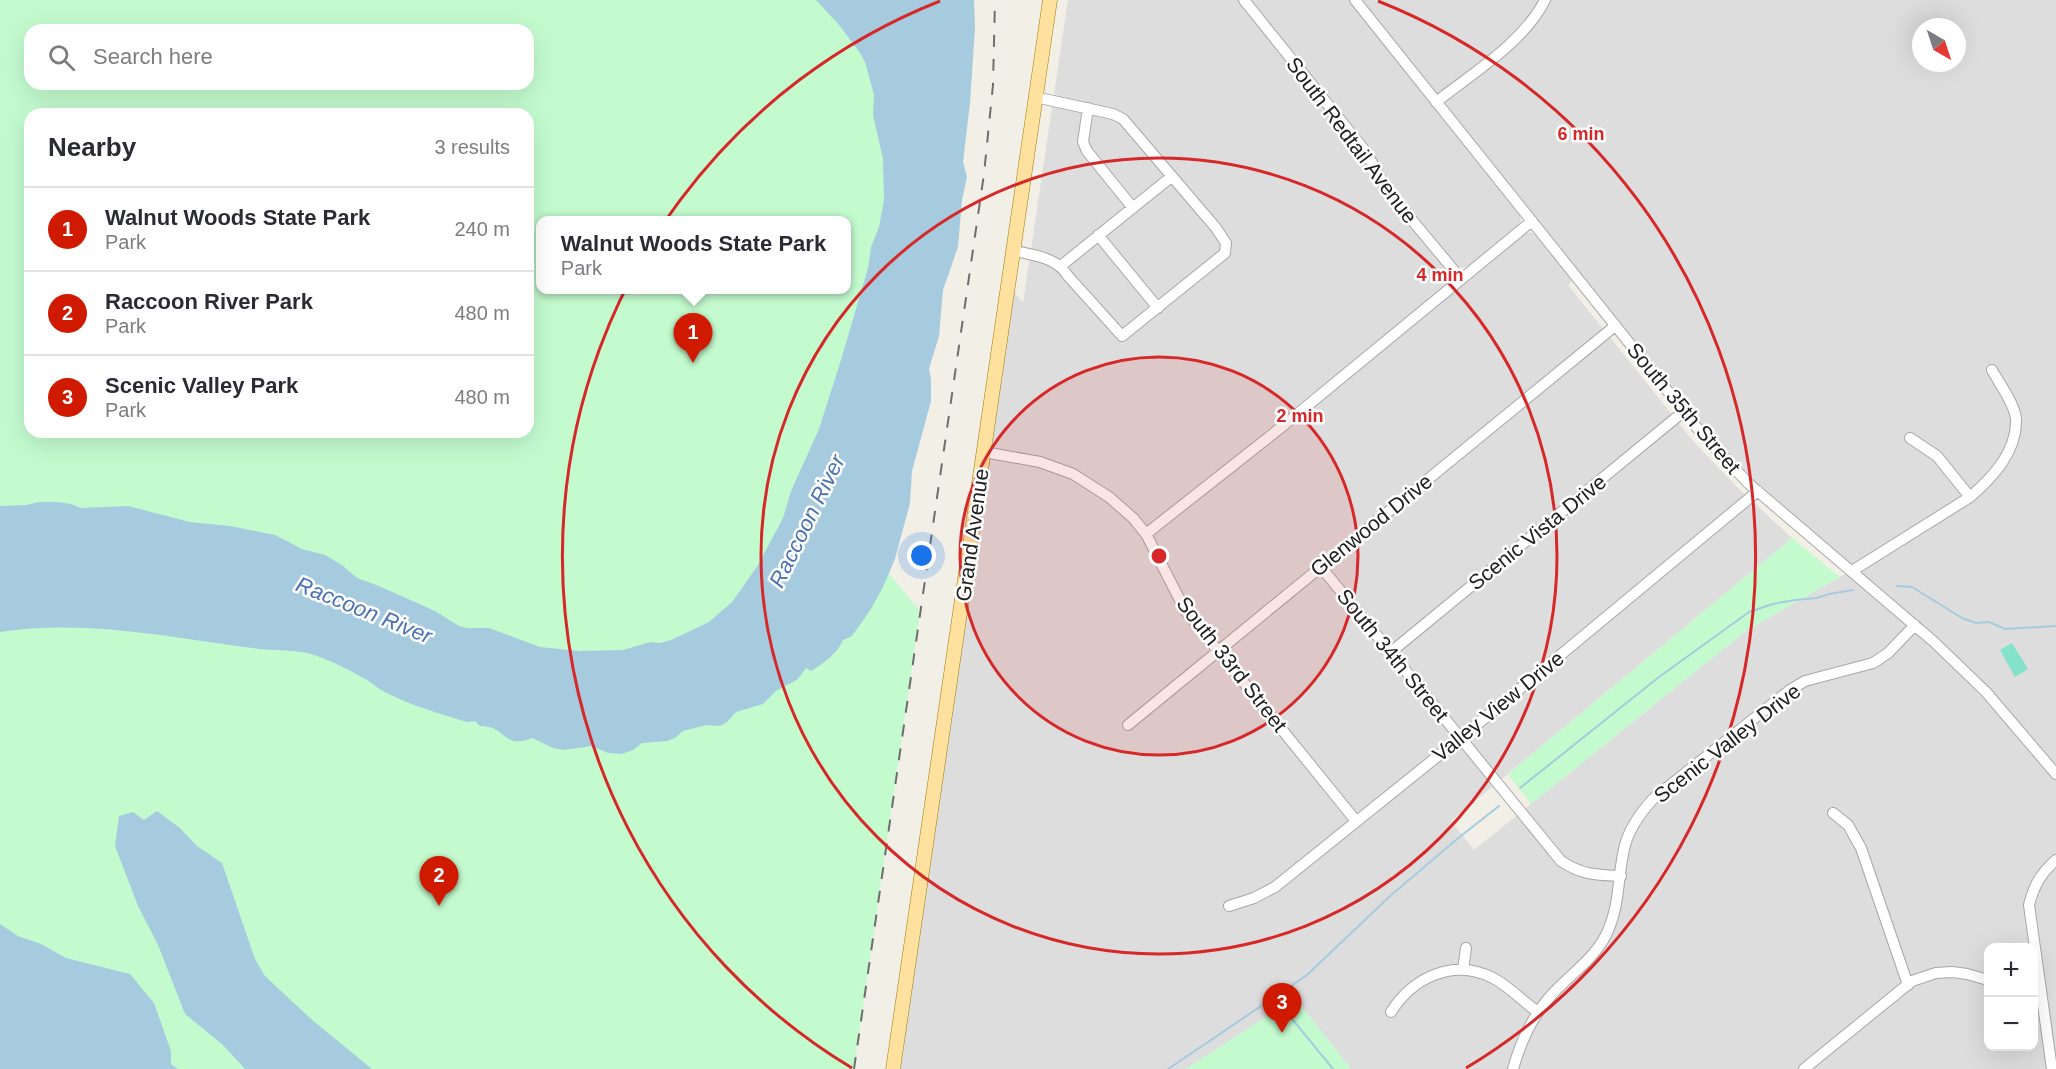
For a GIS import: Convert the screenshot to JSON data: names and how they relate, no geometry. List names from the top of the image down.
{
  "streets": {
    "main road": ["Grand Avenue"],
    "street": [
      "South Redtail Avenue",
      "South 35th Street",
      "Glenwood Drive",
      "Scenic Vista Drive",
      "South 34th Street",
      "South 33rd Street",
      "Valley View Drive",
      "Scenic Valley Drive"
    ]
  },
  "crossings": [
    ["South 35th Street", "Glenwood Drive"],
    ["South 35th Street", "Scenic Vista Drive"],
    ["South 35th Street", "Valley View Drive"],
    ["South 35th Street", "Scenic Valley Drive"],
    ["Glenwood Drive", "South 34th Street"],
    ["Glenwood Drive", "South 33rd Street"],
    ["Scenic Vista Drive", "South 34th Street"],
    ["Grand Avenue", "South 33rd Street"],
    ["South 34th Street", "Valley View Drive"],
    ["South 34th Street", "Scenic Valley Drive"],
    ["South 33rd Street", "Valley View Drive"]
  ],
  "water": ["Raccoon River"],
  "north": "bottom right",
  "page": {
    "search": "Search here",
    "heading": ["Nearby", "3 results"],
    "list": [
      {
        "mark": "1",
        "name": "Walnut Woods State Park",
        "note": "Park",
        "value": "240 m"
      },
      {
        "mark": "2",
        "name": "Raccoon River Park",
        "note": "Park",
        "value": "480 m"
      },
      {
        "mark": "3",
        "name": "Scenic Valley Park",
        "note": "Park",
        "value": "480 m"
      }
    ],
    "popup": ["Walnut Woods State Park", "Park"],
    "pins": ["1", "2", "3"],
    "map_buttons": ["+", "−"]
  },
  "rings": ["6 min", "4 min", "2 min"]
}
